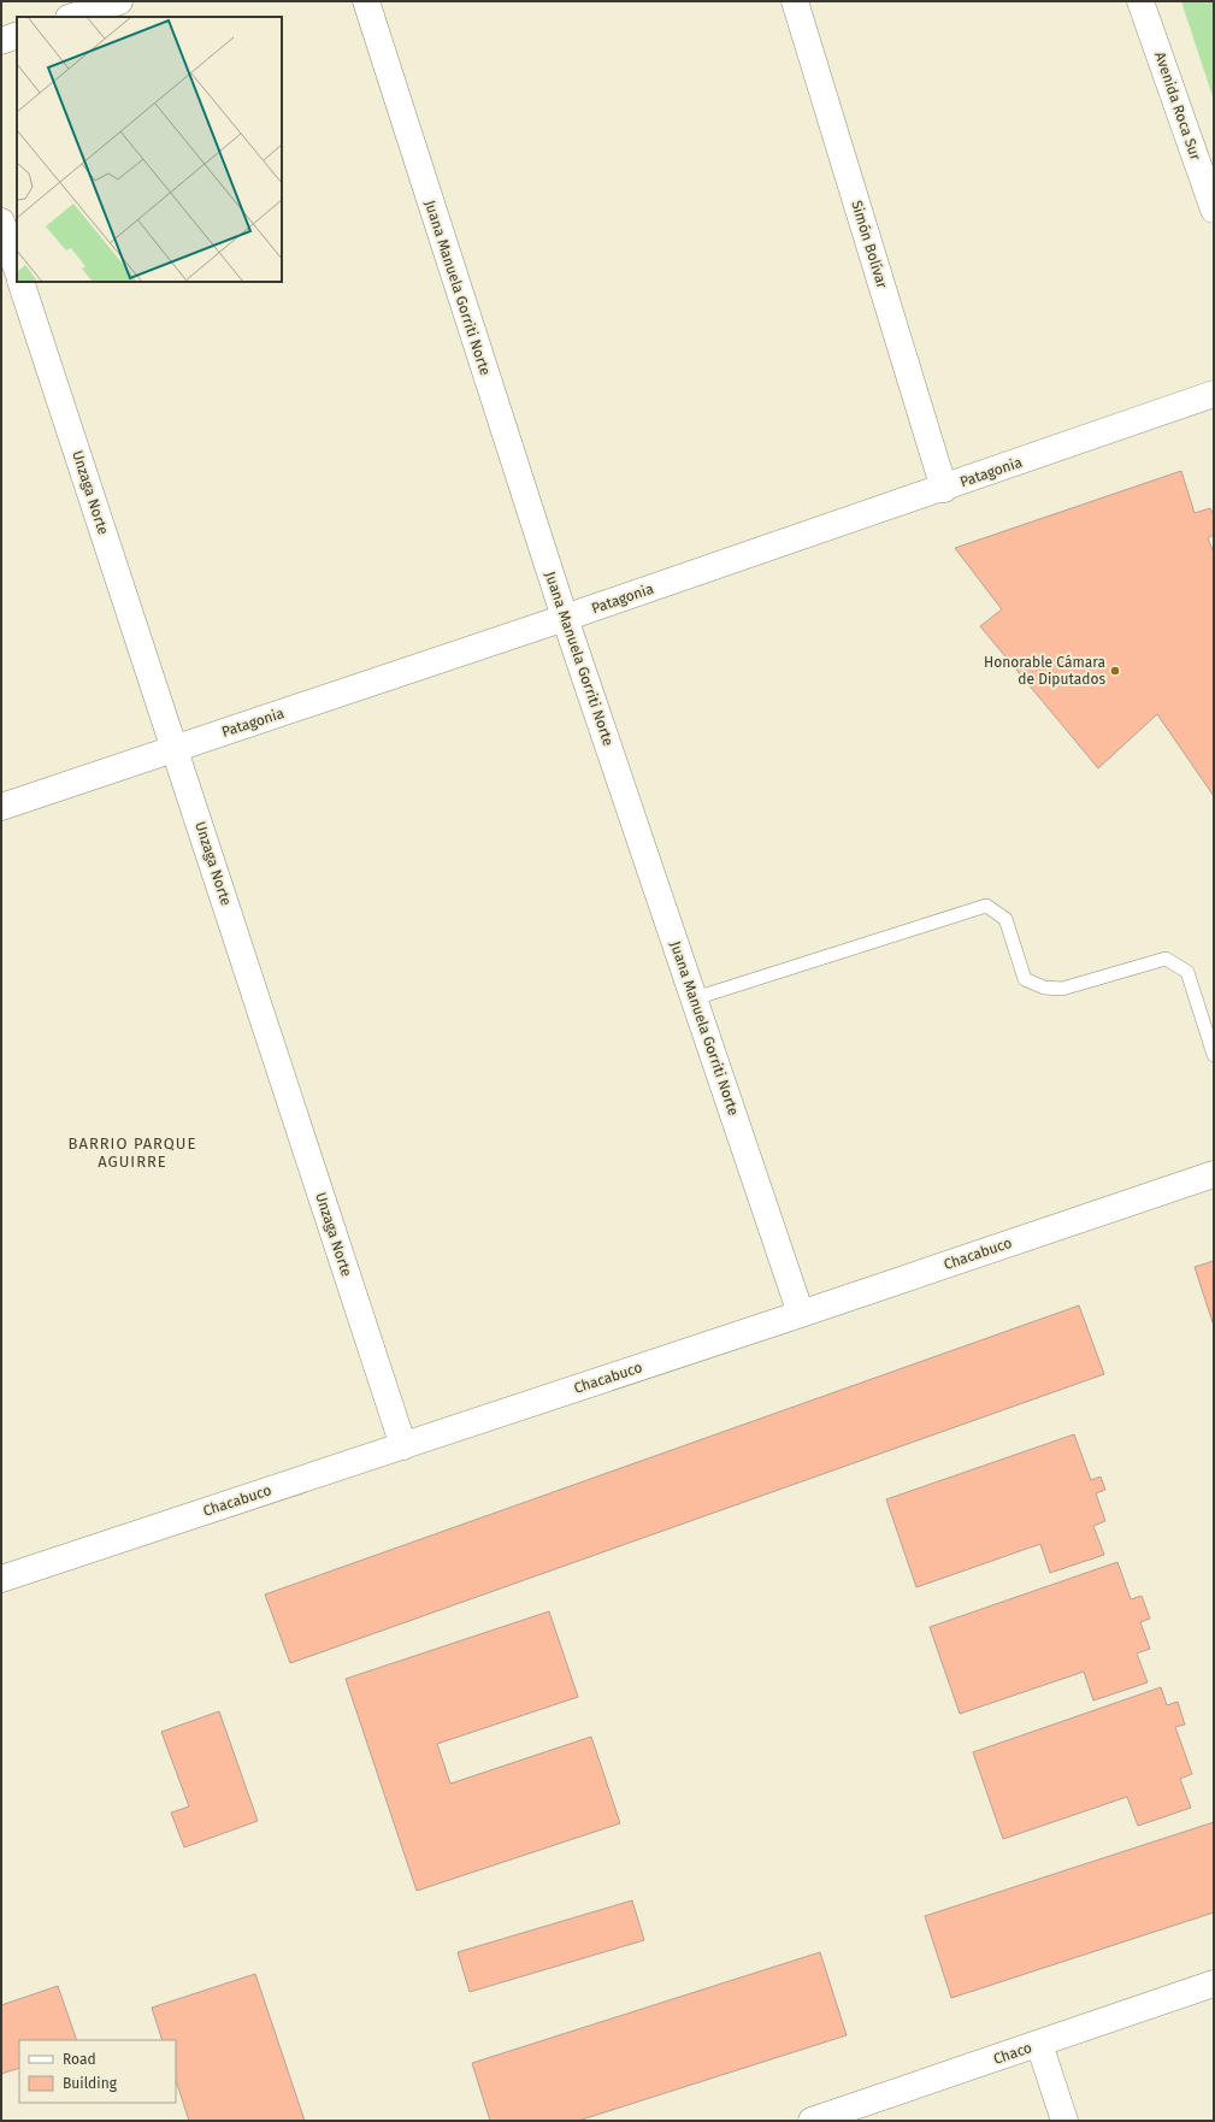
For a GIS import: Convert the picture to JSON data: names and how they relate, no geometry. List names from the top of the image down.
{
  "streets": {
    "street": [
      "Avenida Roca Sur",
      "Simón Bolívar",
      "Juana Manuela Gorriti Norte",
      "Patagonia",
      "Unzaga Norte",
      "Chacabuco",
      "Chaco"
    ]
  },
  "crossings": [
    ["Simón Bolívar", "Patagonia"],
    ["Juana Manuela Gorriti Norte", "Patagonia"],
    ["Juana Manuela Gorriti Norte", "Chacabuco"],
    ["Patagonia", "Unzaga Norte"],
    ["Unzaga Norte", "Chacabuco"]
  ],
  "districts": ["BARRIO PARQUE AGUIRRE"],
  "places": ["Honorable Cámara de Diputados"],
  "legend": ["Road", "Building"]
}
